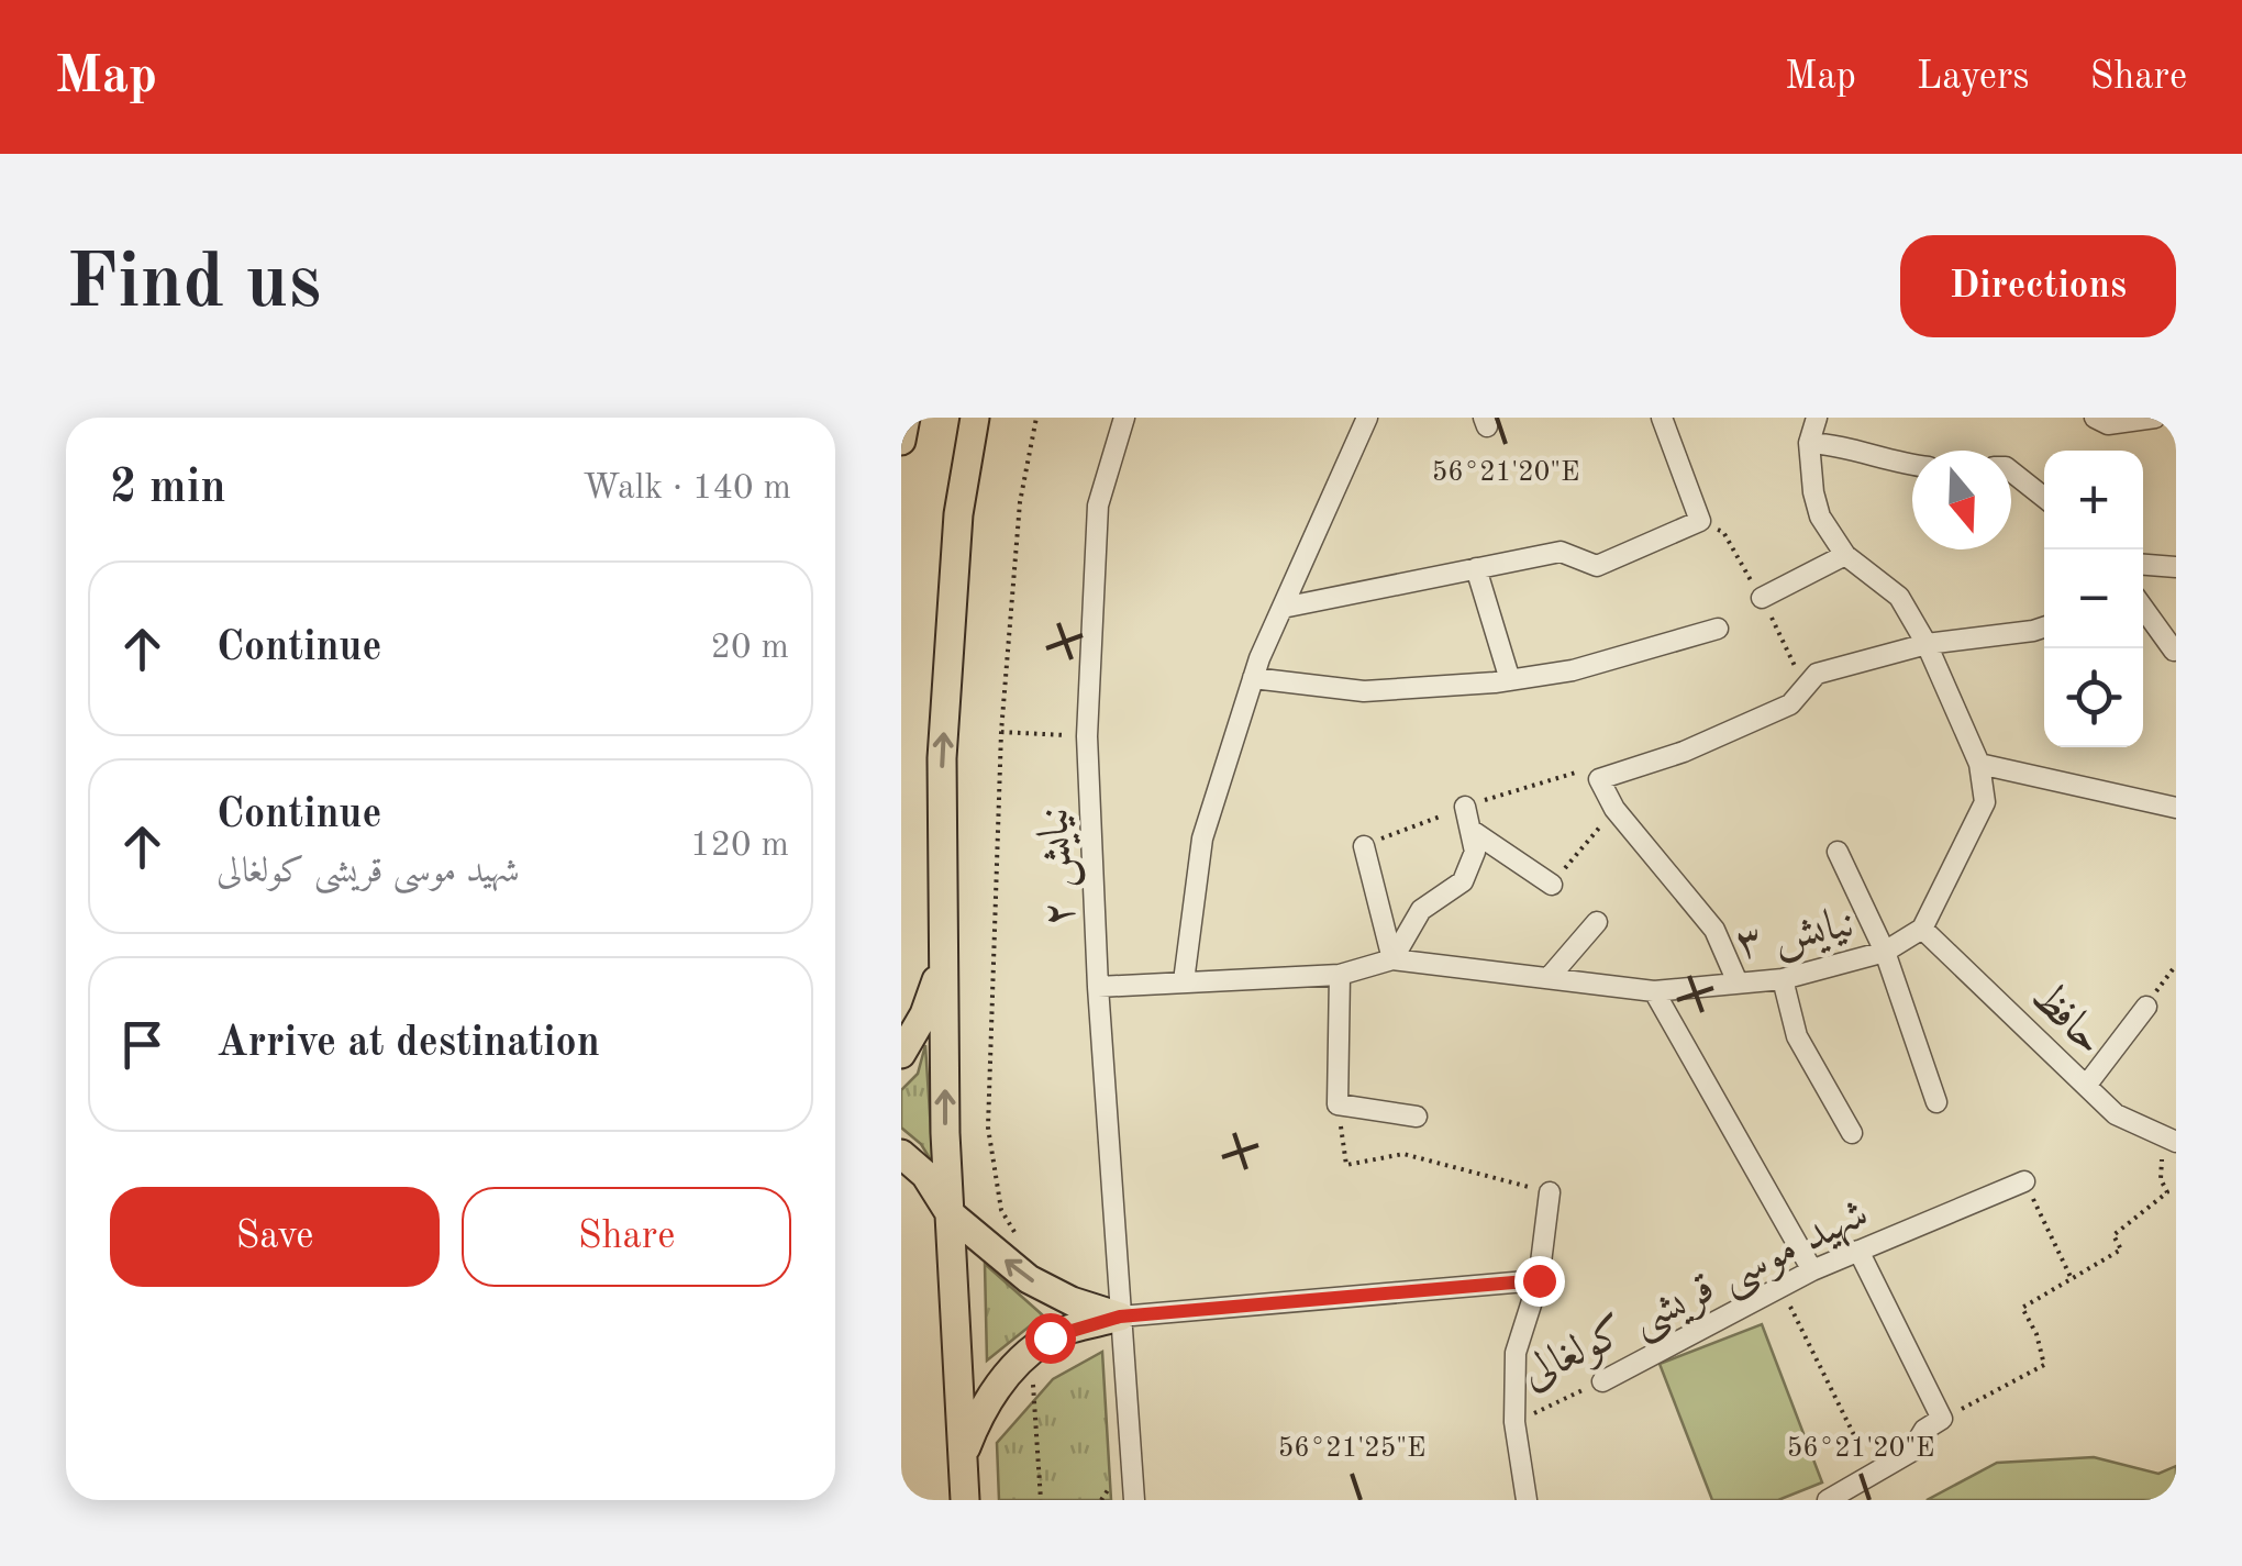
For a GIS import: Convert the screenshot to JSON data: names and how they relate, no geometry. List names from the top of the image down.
{
  "streets": {
    "street": [
      "نیایش ۲",
      "نیایش ۳",
      "حافظ",
      "شهید موسی قریشی کولغالی"
    ]
  },
  "crossings": [
    ["نیایش ۲", "نیایش ۳"],
    ["نیایش ۲", "شهید موسی قریشی کولغالی"],
    ["نیایش ۳", "حافظ"]
  ],
  "north": "bottom",
  "page": {
    "header": "Map",
    "nav": ["Map", "Layers", "Share"],
    "buttons": [
      "Directions",
      ["Save", "Share"]
    ],
    "title": "Find us",
    "heading": ["2 min", "Walk · 140 m"],
    "map_buttons": ["+", "−"],
    "list": [
      ["Continue", "20 m"],
      ["Continue", "شهید موسی قریشی کولغالی", "120 m"],
      "Arrive at destination"
    ]
  },
  "coordinates": ["56°21'20\"E", "56°21'25\"E"]
}
